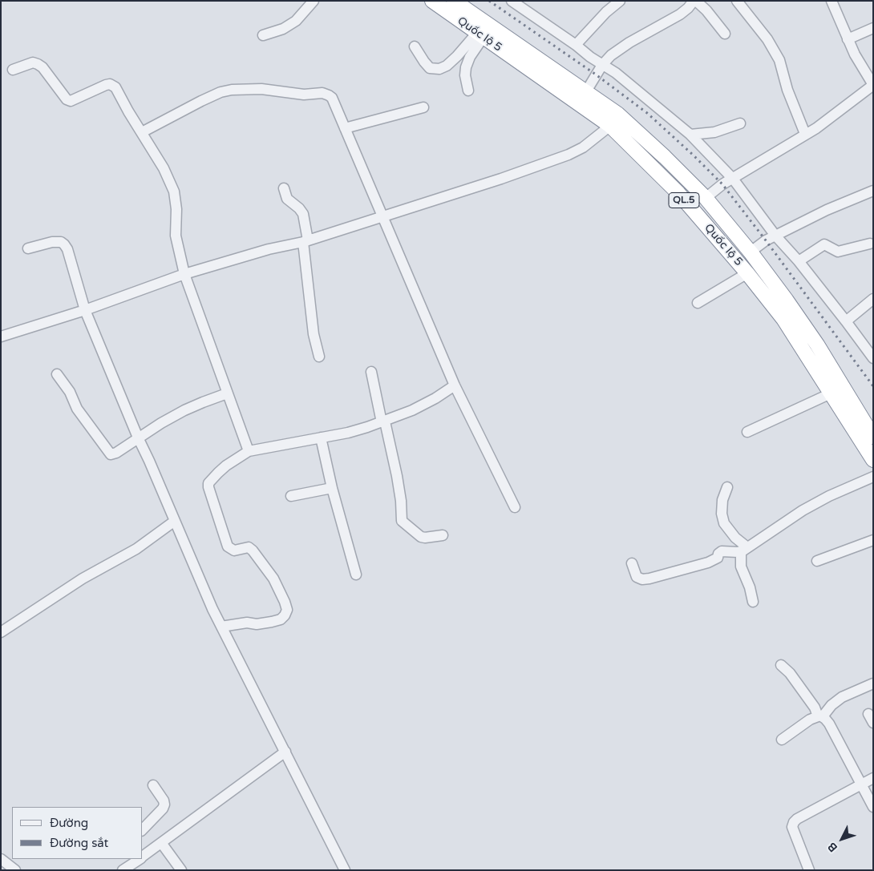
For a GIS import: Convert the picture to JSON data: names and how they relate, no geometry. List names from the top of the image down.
{
  "streets": {
    "highway": ["Quốc lộ 5", "QL.5"]
  },
  "legend": ["Đường", "Đường sắt"],
  "north": "bottom left"
}
